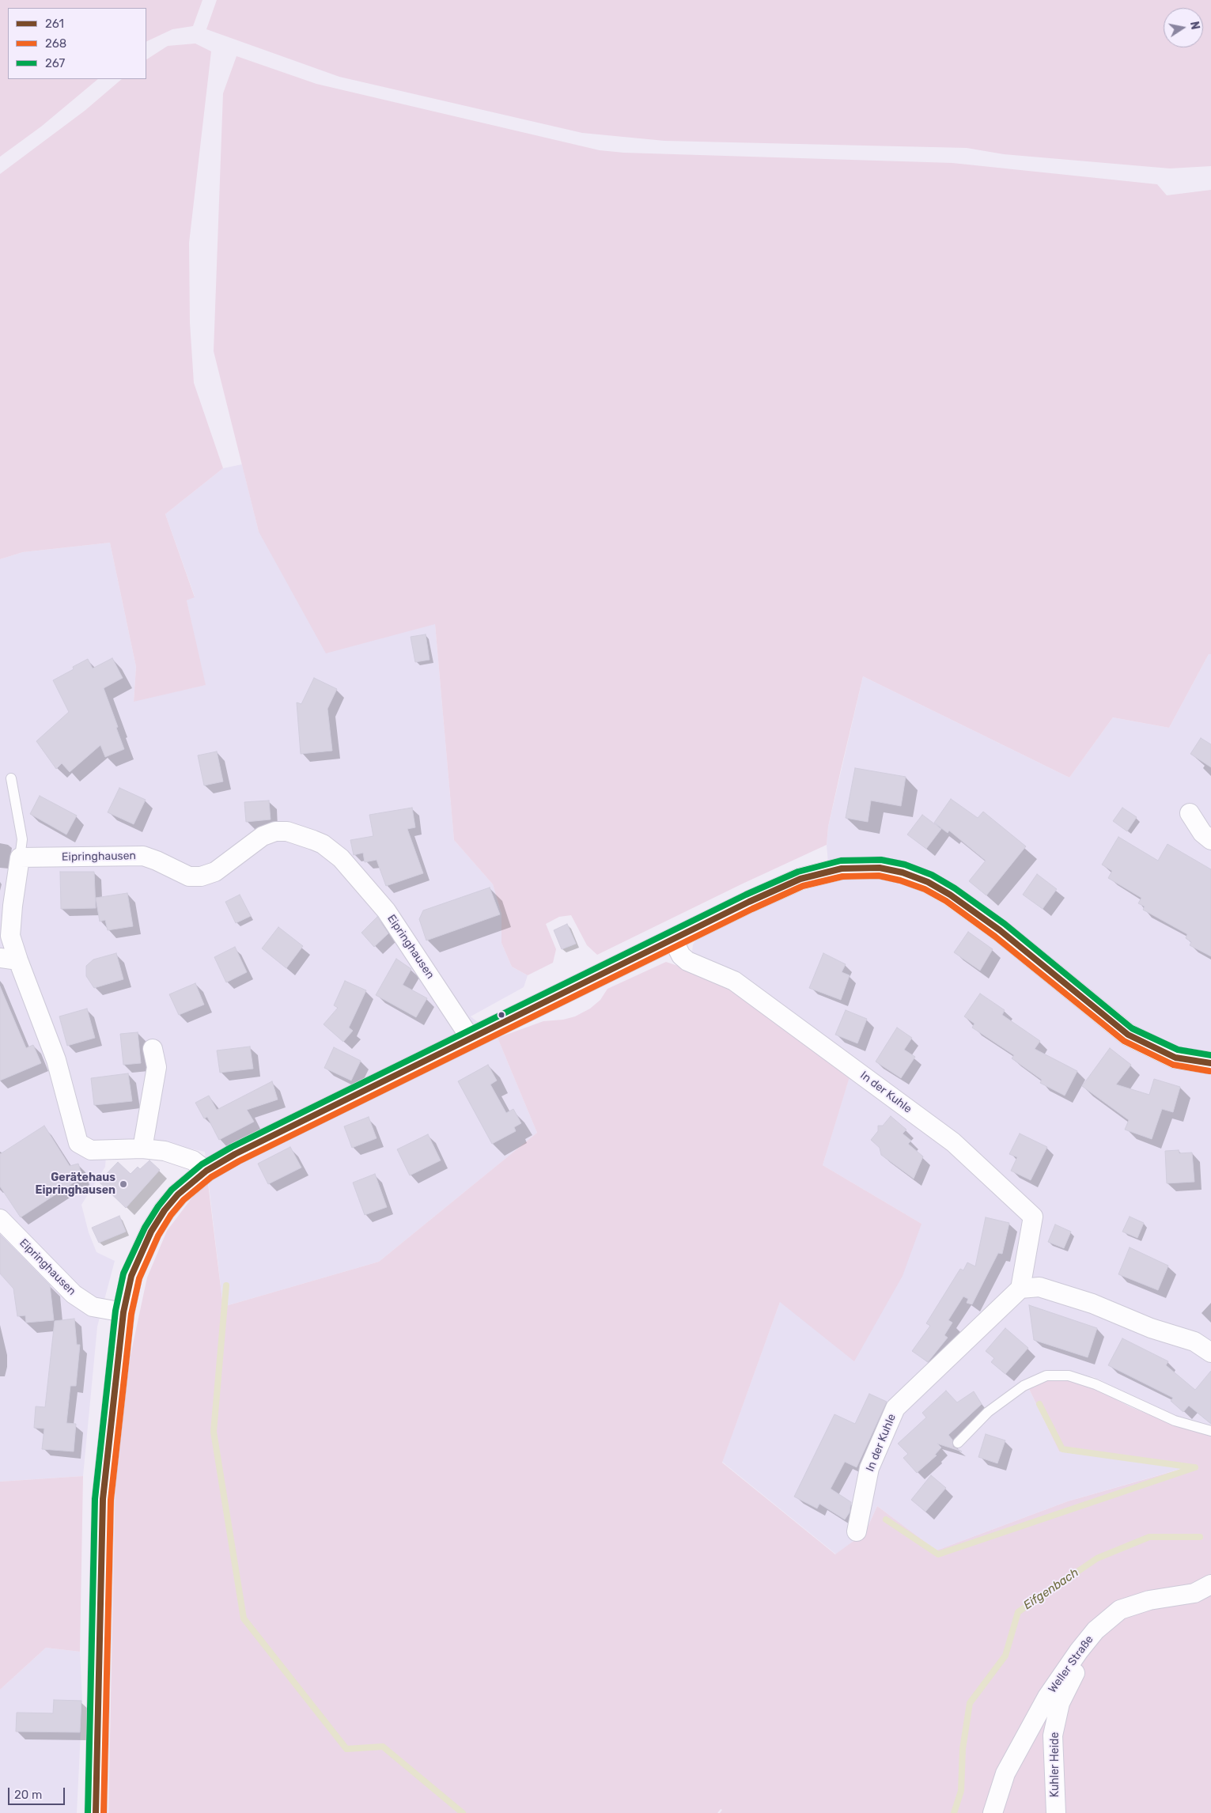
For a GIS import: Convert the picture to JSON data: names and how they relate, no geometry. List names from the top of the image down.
{
  "streets": {
    "street": [
      "Eipringhausen",
      "In der Kuhle",
      "Weller Straße",
      "Kuhler Heide"
    ]
  },
  "crossings": [
    ["Weller Straße", "Kuhler Heide"]
  ],
  "water": ["Eifgenbach"],
  "places": ["Gerätehaus Eipringhausen"],
  "lines": ["transit line 267", "transit line 261", "transit line 268"],
  "legend": ["261", "268", "267"],
  "scale_bar": "20 m",
  "north": "right"
}
